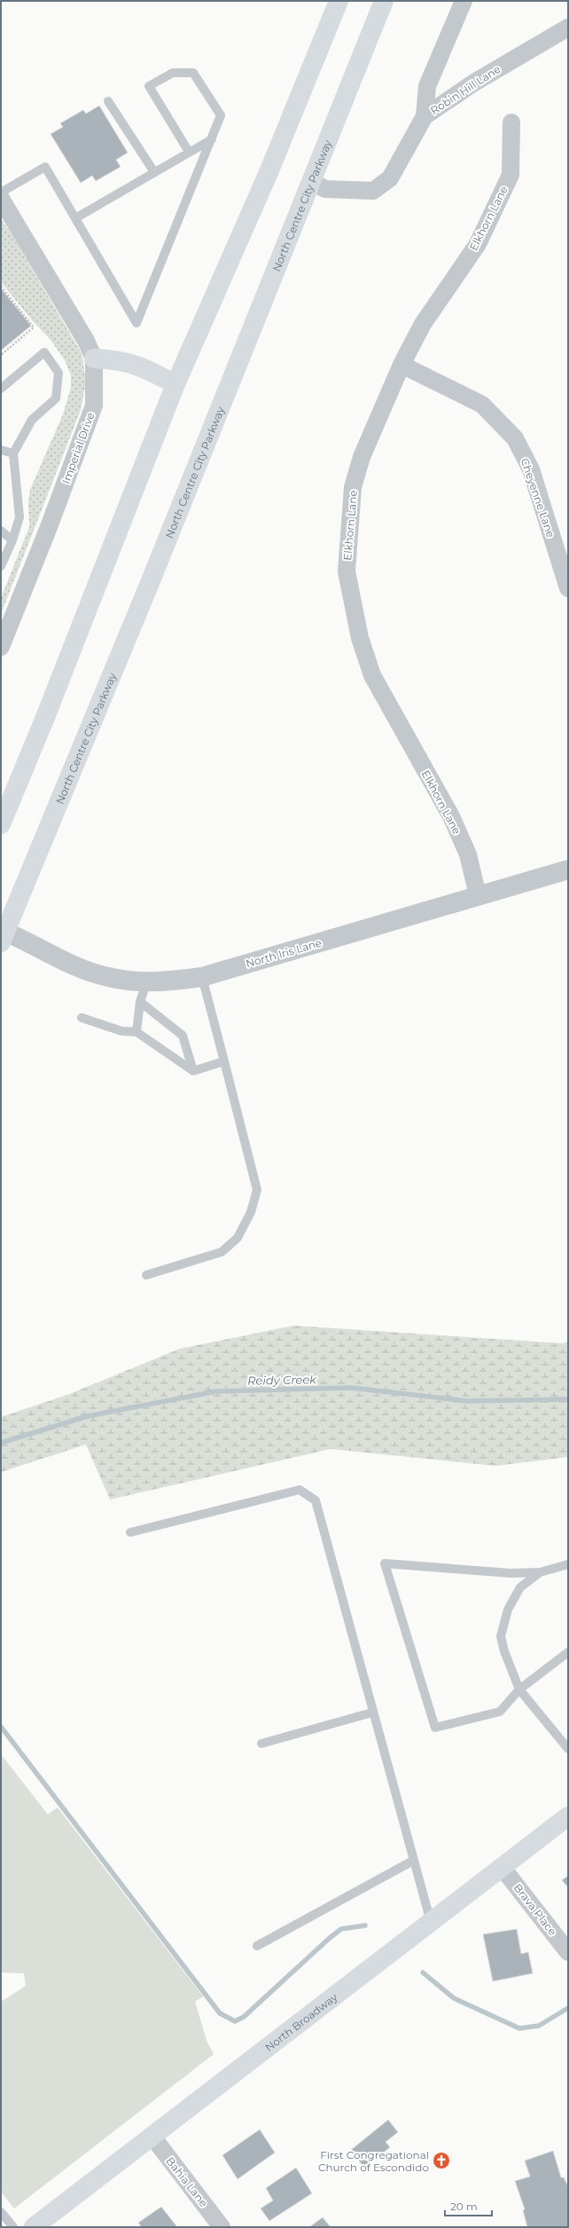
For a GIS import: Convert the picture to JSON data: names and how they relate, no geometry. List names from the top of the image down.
{
  "streets": {
    "main road": ["North Centre City Parkway", "North Broadway"],
    "street": [
      "Robin Hill Lane",
      "Elkhorn Lane",
      "Imperial Drive",
      "Cheyenne Lane",
      "North Iris Lane",
      "Brava Place",
      "Bahia Lane"
    ]
  },
  "crossings": [
    ["Robin Hill Lane", "North Centre City Parkway"],
    ["North Centre City Parkway", "North Iris Lane"],
    ["Elkhorn Lane", "Cheyenne Lane"],
    ["Elkhorn Lane", "North Iris Lane"],
    ["Brava Place", "North Broadway"],
    ["North Broadway", "Bahia Lane"]
  ],
  "water": ["Reidy Creek"],
  "places": {
    "church": ["First Congregational Church of Escondido"]
  },
  "scale_bar": "20 m"
}
